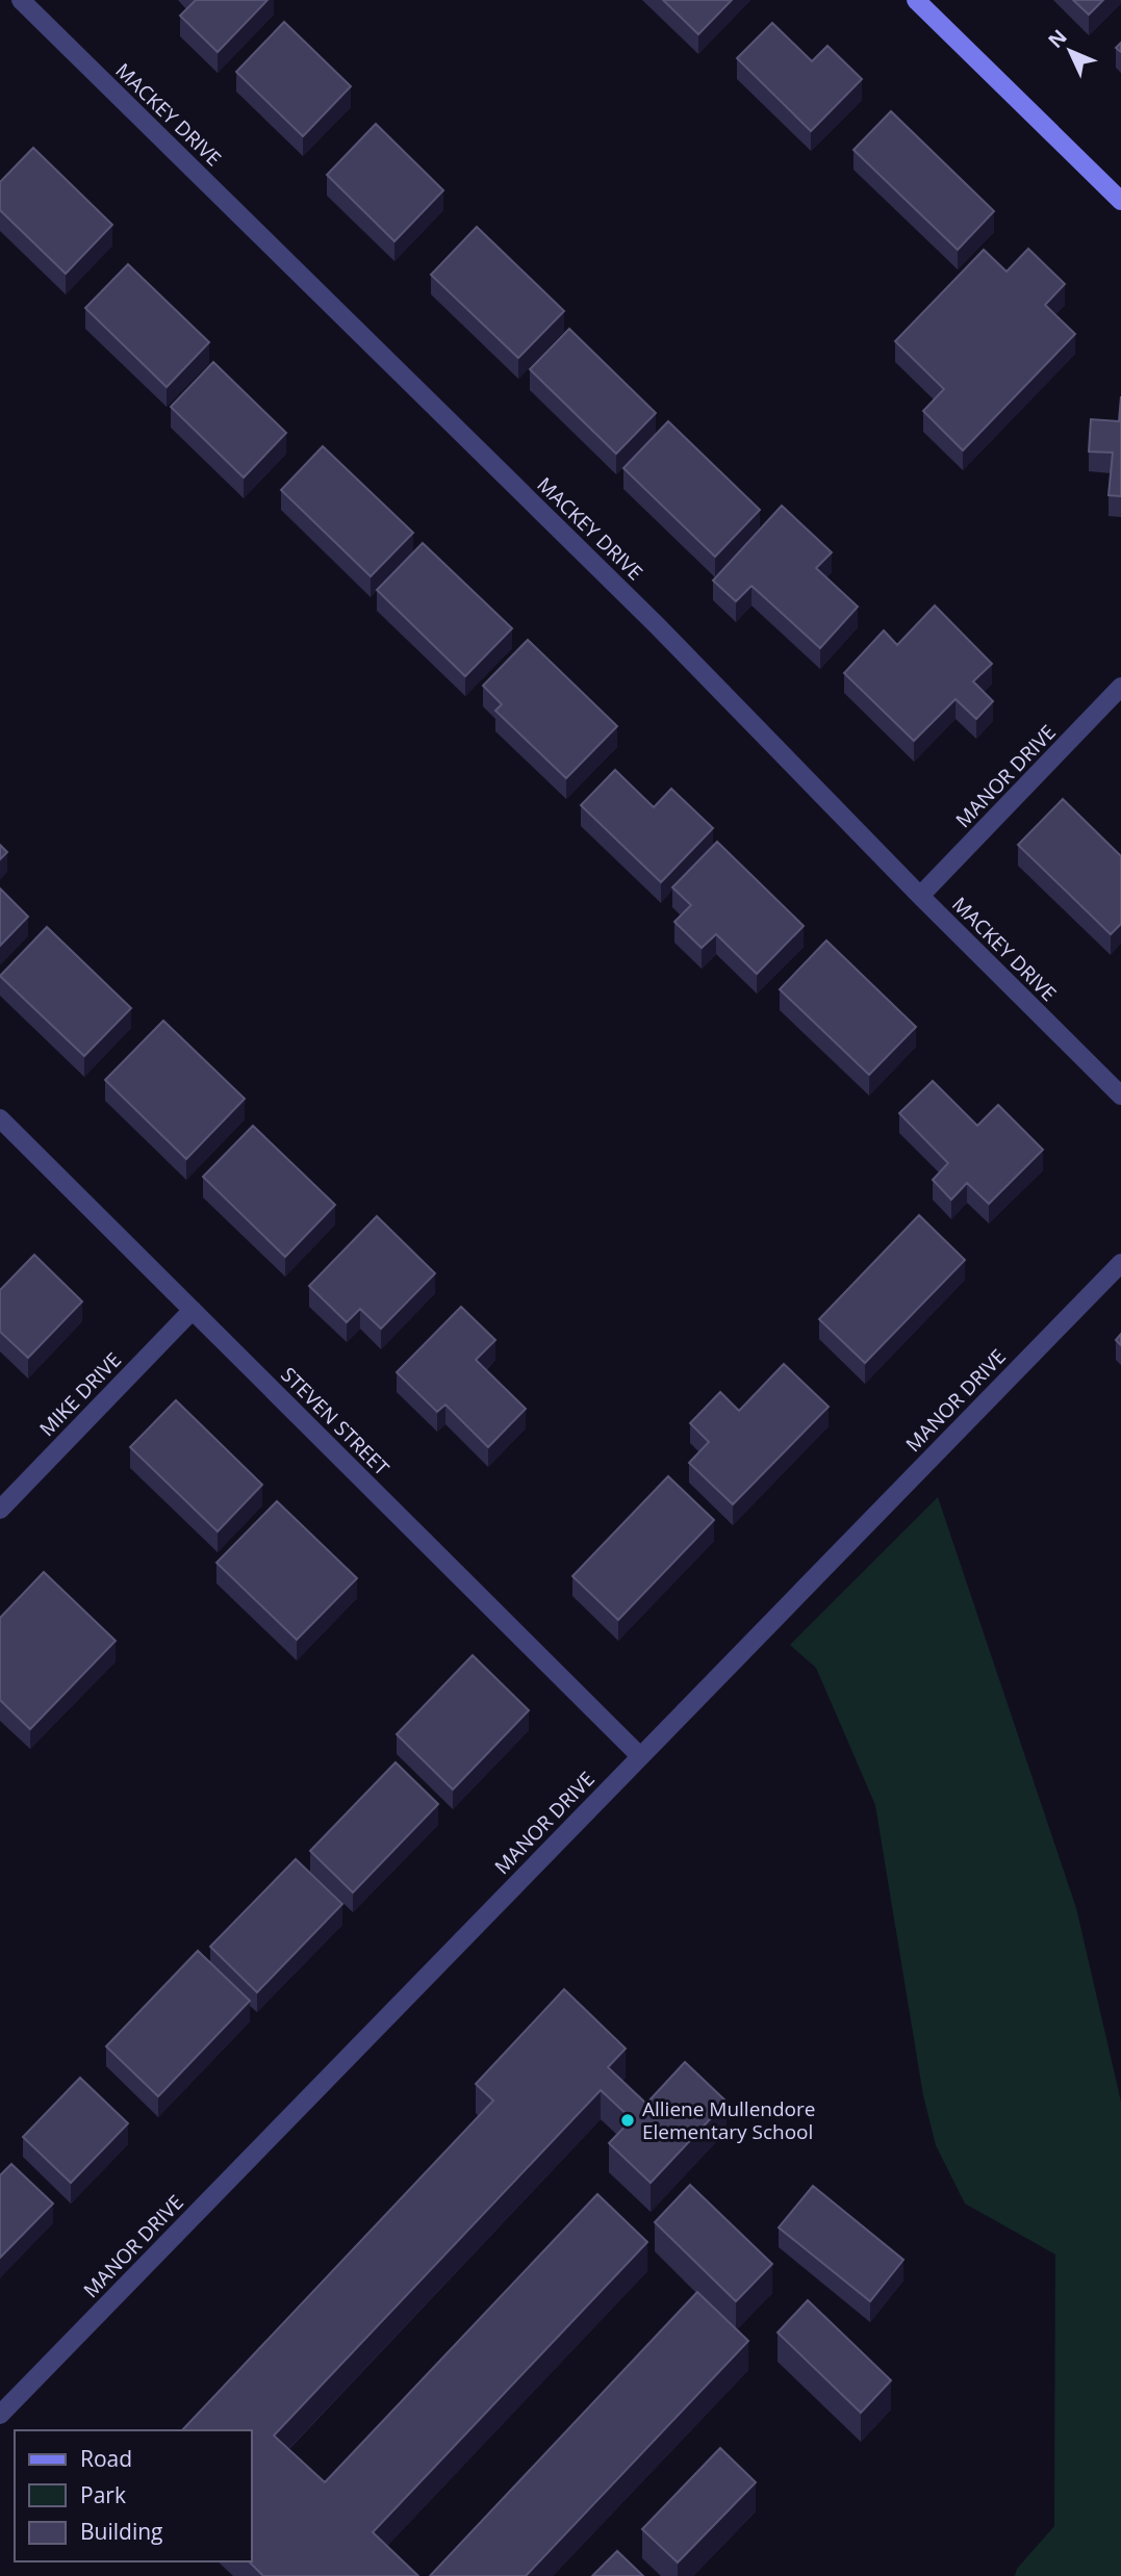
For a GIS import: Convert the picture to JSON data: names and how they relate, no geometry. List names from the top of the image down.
{
  "streets": {
    "street": [
      "MACKEY DRIVE",
      "MANOR DRIVE",
      "MIKE DRIVE",
      "STEVEN STREET"
    ]
  },
  "crossings": [
    ["MACKEY DRIVE", "MANOR DRIVE"],
    ["MANOR DRIVE", "STEVEN STREET"],
    ["MIKE DRIVE", "STEVEN STREET"]
  ],
  "places": ["Alliene Mullendore Elementary School"],
  "legend": ["Road", "Park", "Building"],
  "north": "top left"
}
